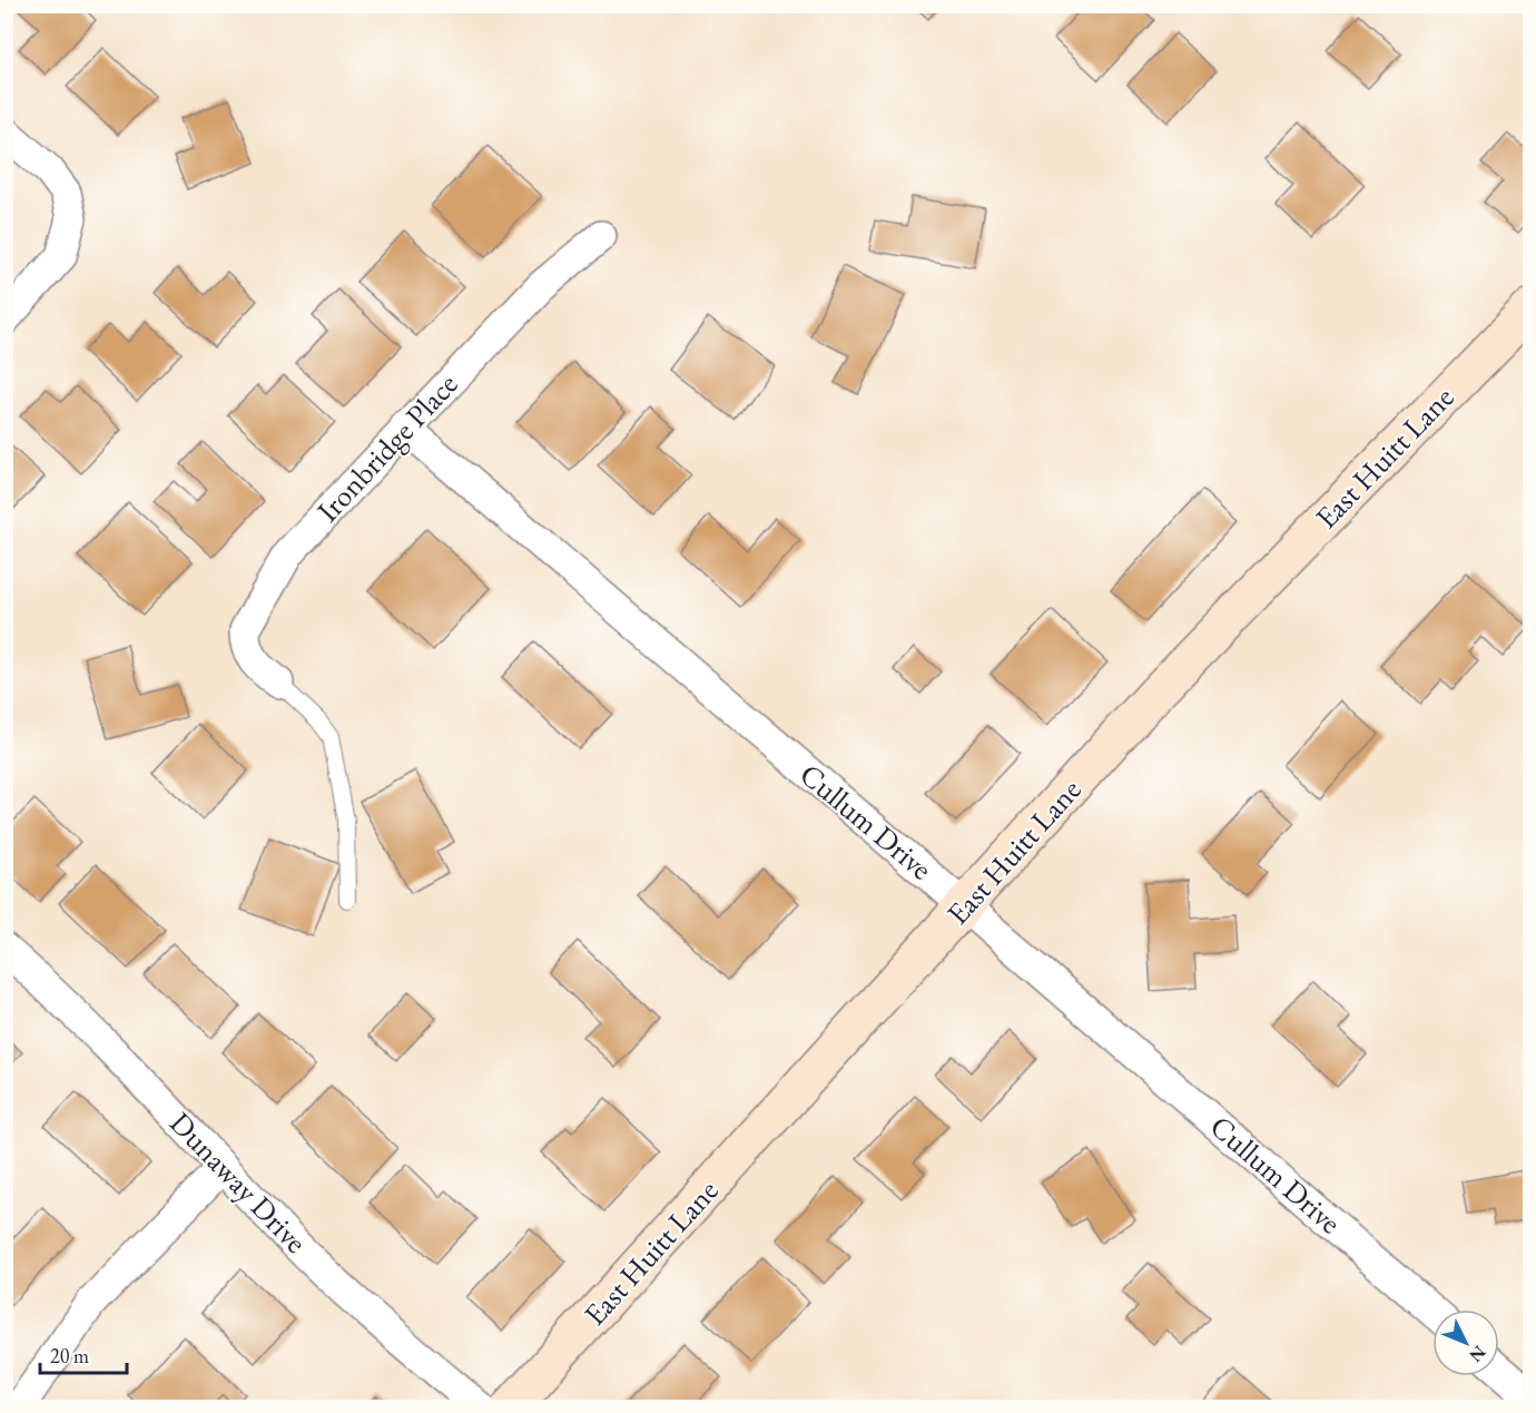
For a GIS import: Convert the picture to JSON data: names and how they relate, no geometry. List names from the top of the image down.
{
  "streets": {
    "street": [
      "Ironbridge Place",
      "East Huitt Lane",
      "Cullum Drive",
      "Dunaway Drive"
    ]
  },
  "crossings": [
    ["Ironbridge Place", "Cullum Drive"],
    ["East Huitt Lane", "Cullum Drive"]
  ],
  "scale_bar": "20 m",
  "north": "bottom right"
}
